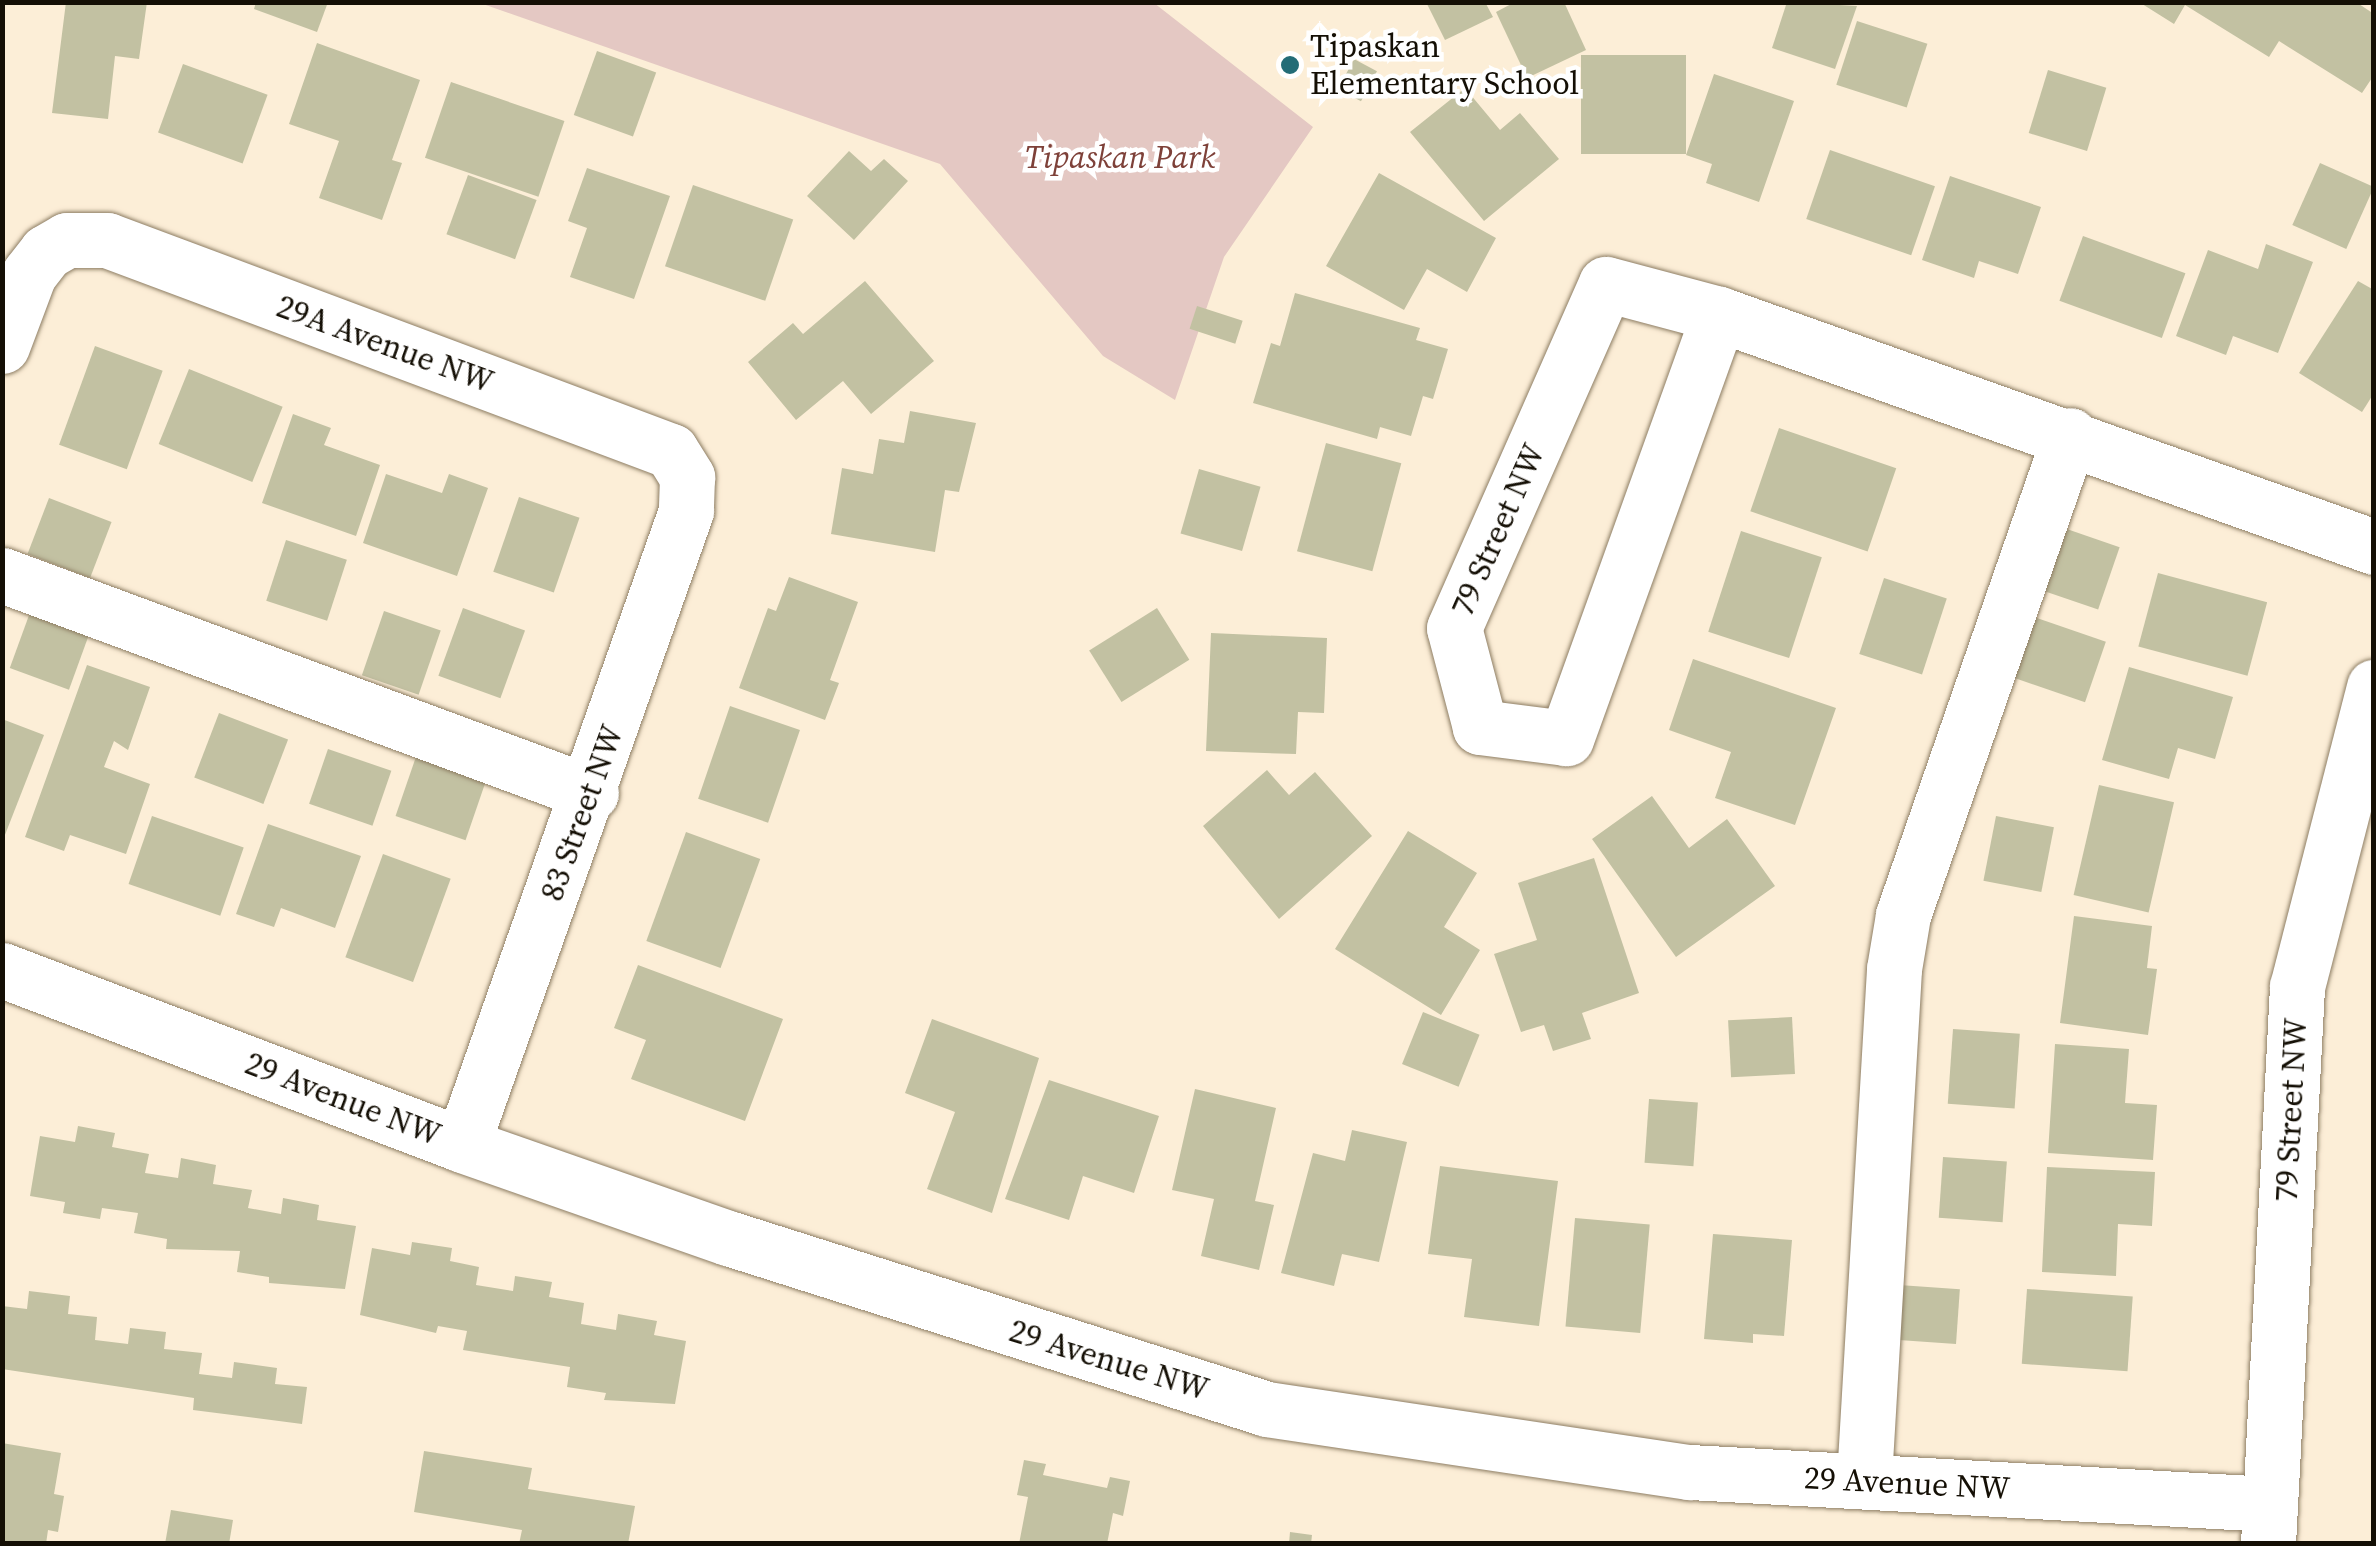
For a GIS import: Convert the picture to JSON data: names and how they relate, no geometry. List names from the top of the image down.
{
  "streets": {
    "street": [
      "29A Avenue NW",
      "79 Street NW",
      "83 Street NW",
      "29 Avenue NW"
    ]
  },
  "crossings": [
    ["29A Avenue NW", "83 Street NW"],
    ["79 Street NW", "29 Avenue NW"],
    ["83 Street NW", "29 Avenue NW"]
  ],
  "parks": ["Tipaskan Park"],
  "places": ["Tipaskan Elementary School"]
}
